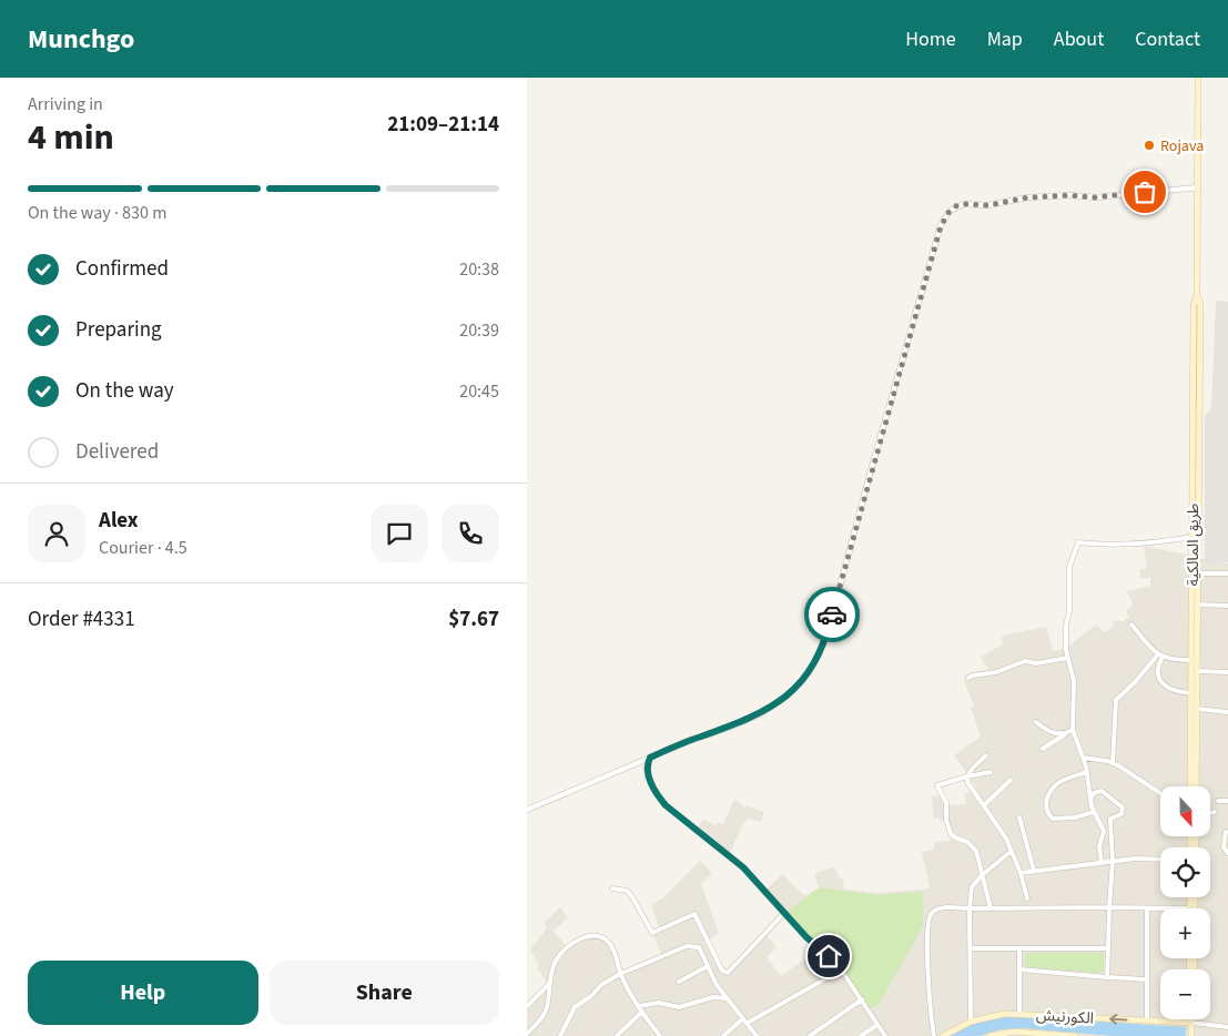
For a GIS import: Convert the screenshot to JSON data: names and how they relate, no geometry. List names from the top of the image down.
{
  "streets": {
    "main road": ["طريق المالكية", "الكورنيش"]
  },
  "places": ["Rojava"],
  "north": "bottom",
  "page": {
    "header": "Munchgo",
    "nav": [
      "Home",
      "Map",
      "About",
      "Contact"
    ],
    "heading": ["4 min", "Arriving in", "21:09–21:14"],
    "panel": [
      "Alex",
      "Courier · 4.5",
      "Order #4331",
      "$7.67"
    ],
    "bar": "On the way · 830 m",
    "list": [
      ["Confirmed", "20:38"],
      ["Preparing", "20:39"],
      ["On the way", "20:45"],
      "Delivered"
    ],
    "map_buttons": ["+", "−"],
    "buttons": ["Help", "Share"]
  }
}
